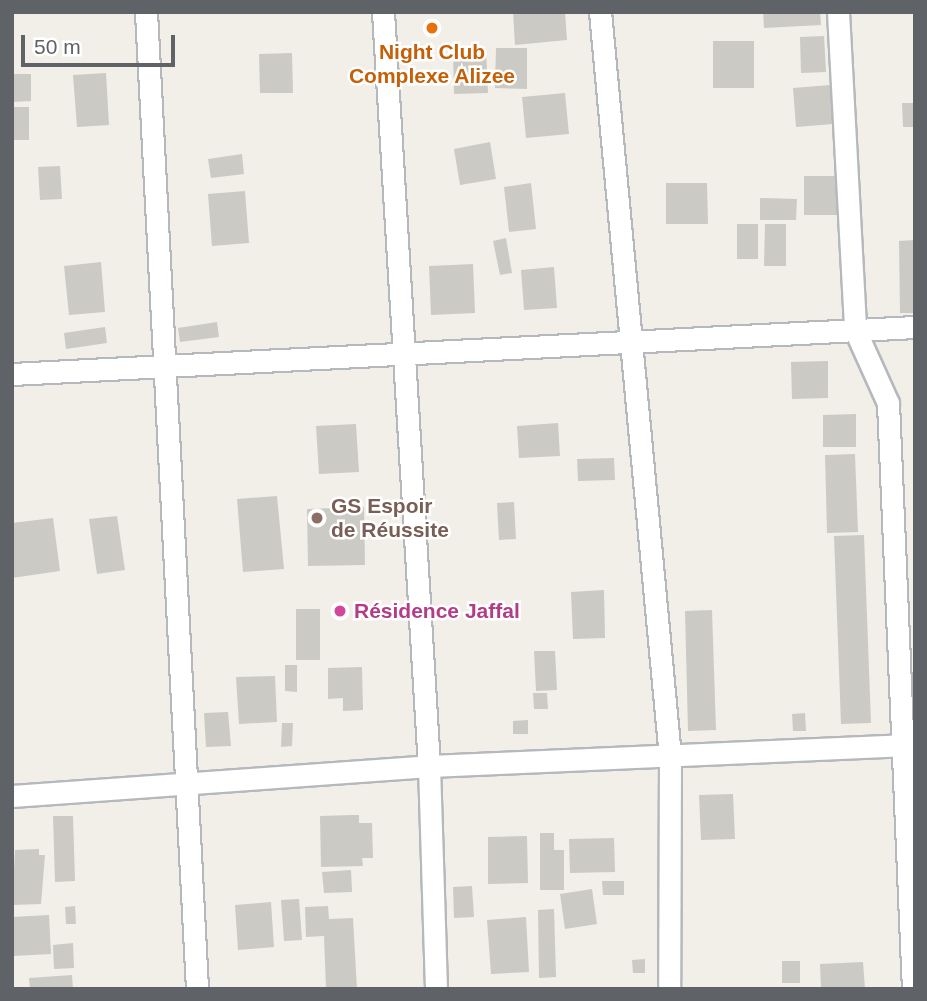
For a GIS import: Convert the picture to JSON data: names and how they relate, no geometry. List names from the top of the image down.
{
  "places": ["Night Club Complexe Alizee", "GS Espoir de Réussite", "Résidence Jaffal"],
  "scale_bar": "50 m"
}
